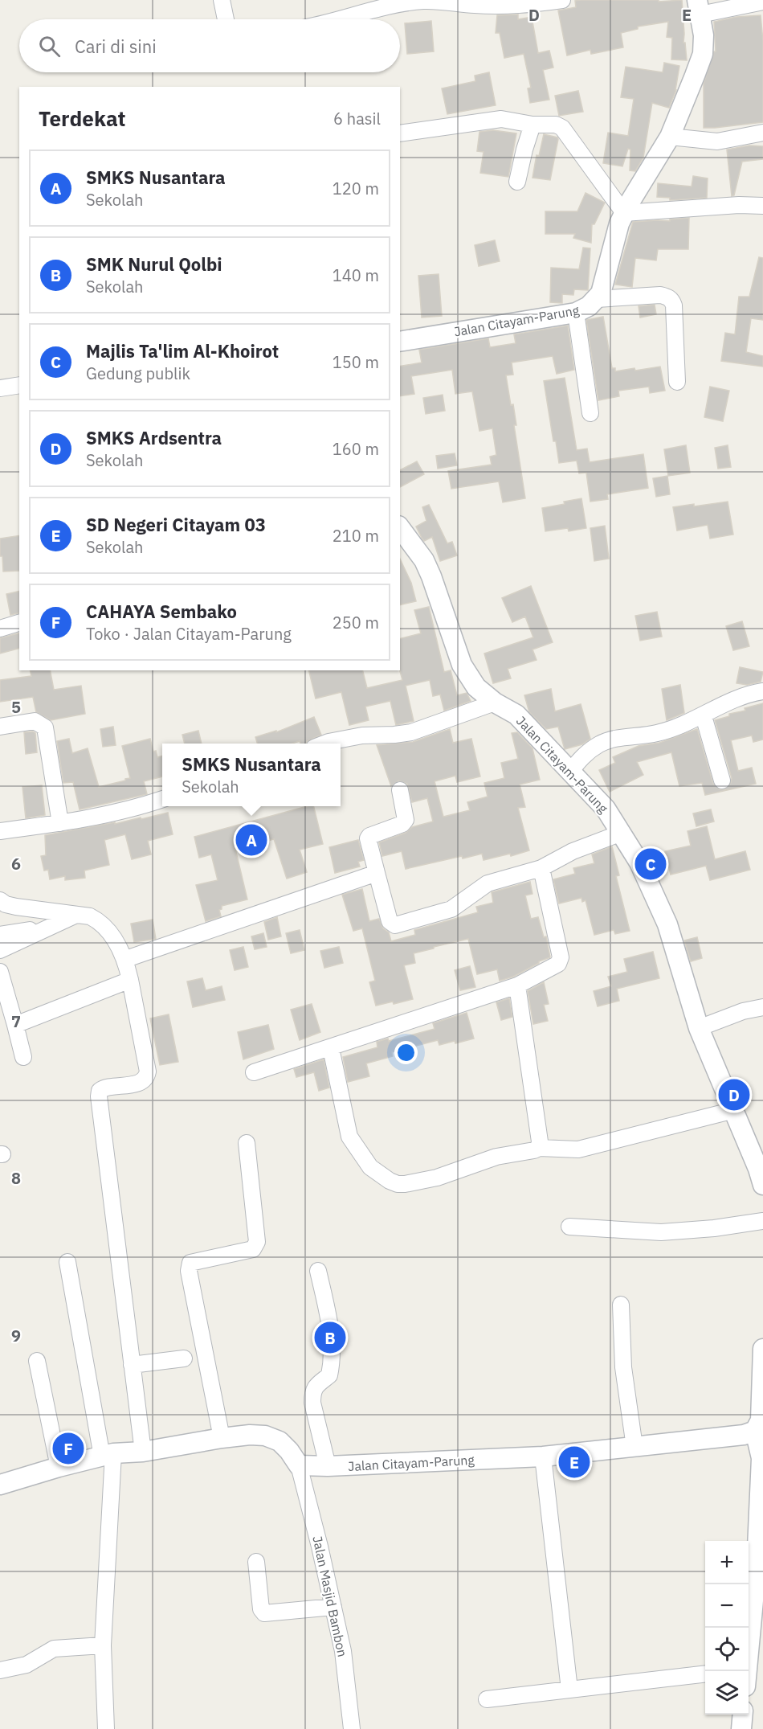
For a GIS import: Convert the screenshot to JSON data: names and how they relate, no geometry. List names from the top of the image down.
{
  "streets": {
    "street": ["Jalan Citayam-Parung", "Jalan Masjid Bambon"]
  },
  "crossings": [
    ["Jalan Citayam-Parung", "Jalan Masjid Bambon"]
  ],
  "page": {
    "search": "Cari di sini",
    "heading": ["Terdekat", "6 hasil"],
    "list": [
      {
        "mark": "A",
        "name": "SMKS Nusantara",
        "note": "Sekolah",
        "value": "120 m"
      },
      {
        "mark": "B",
        "name": "SMK Nurul Qolbi",
        "note": "Sekolah",
        "value": "140 m"
      },
      {
        "mark": "C",
        "name": "Majlis Ta'lim Al-Khoirot",
        "note": "Gedung publik",
        "value": "150 m"
      },
      {
        "mark": "D",
        "name": "SMKS Ardsentra",
        "note": "Sekolah",
        "value": "160 m"
      },
      {
        "mark": "E",
        "name": "SD Negeri Citayam 03",
        "note": "Sekolah",
        "value": "210 m"
      },
      {
        "mark": "F",
        "name": "CAHAYA Sembako",
        "note": "Toko · Jalan Citayam-Parung",
        "value": "250 m"
      }
    ],
    "popup": ["SMKS Nusantara", "Sekolah"],
    "pins": [
      "A",
      "C",
      "D",
      "B",
      "F",
      "E"
    ],
    "map_buttons": ["+", "−"]
  },
  "grid": {
    "columns": ["D", "E"],
    "rows": [
      "5",
      "6",
      "7",
      "8",
      "9"
    ]
  }
}
